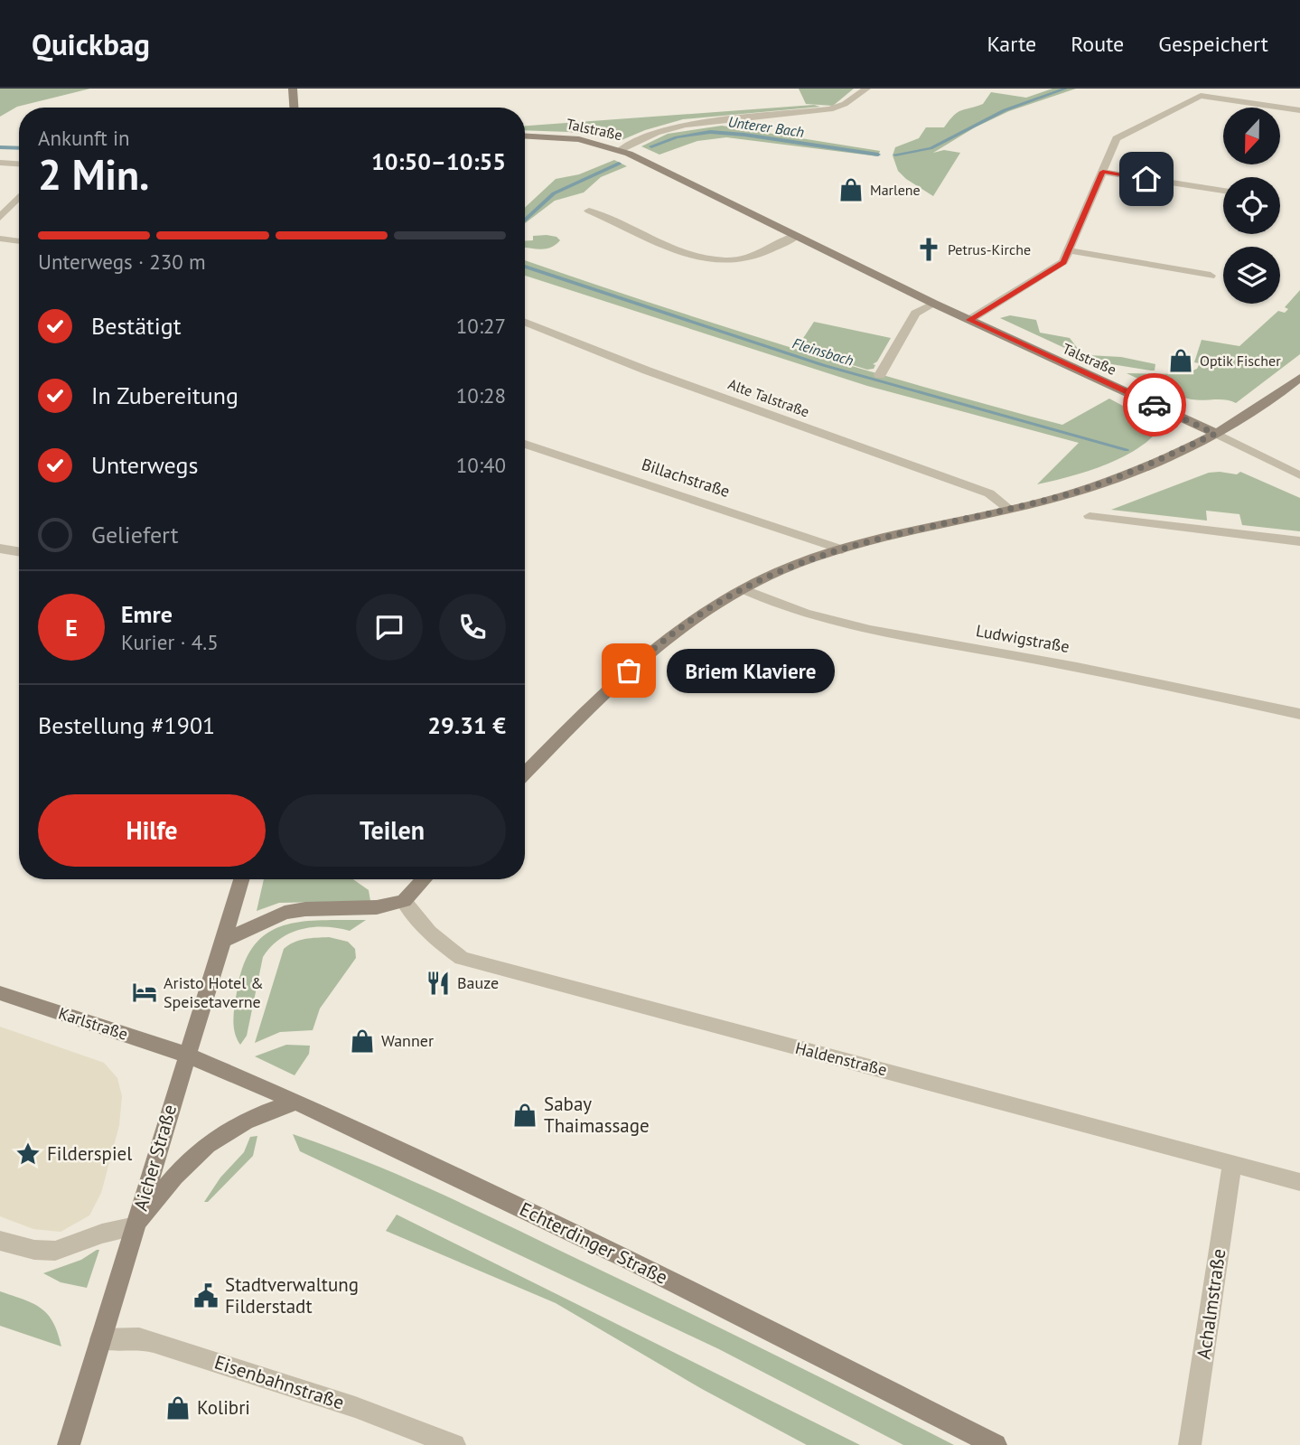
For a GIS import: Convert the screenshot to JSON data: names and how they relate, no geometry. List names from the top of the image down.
{
  "streets": {
    "main road": [
      "Talstraße",
      "Karlstraße",
      "Aicher Straße",
      "Echterdinger Straße"
    ],
    "street": [
      "Alte Talstraße",
      "Billachstraße",
      "Ludwigstraße",
      "Haldenstraße",
      "Achalmstraße",
      "Eisenbahnstraße"
    ]
  },
  "crossings": [
    ["Karlstraße", "Aicher Straße"],
    ["Karlstraße", "Echterdinger Straße"],
    ["Haldenstraße", "Achalmstraße"],
    ["Aicher Straße", "Echterdinger Straße"],
    ["Aicher Straße", "Eisenbahnstraße"]
  ],
  "water": ["Unterer Bach", "Fleinsbach"],
  "places": {
    "shop": [
      "Marlene",
      "Optik Fischer",
      "Wanner",
      "Sabay Thaimassage",
      "Kolibri"
    ],
    "church": ["Petrus-Kirche"],
    "other": ["Briem Klaviere"],
    "restaurant": ["Bauze"],
    "hotel": ["Aristo Hotel & Speisetaverne"],
    "place": ["Filderspiel"],
    "public building": ["Stadtverwaltung Filderstadt"]
  },
  "north": "bottom",
  "page": {
    "header": "Quickbag",
    "nav": ["Karte", "Route", "Gespeichert"],
    "heading": ["2 Min.", "Ankunft in", "10:50–10:55"],
    "panel": [
      "Emre",
      "Kurier · 4.5",
      "Bestellung #1901",
      "29.31 €"
    ],
    "bar": "Unterwegs · 230 m",
    "list": [
      ["Bestätigt", "10:27"],
      ["In Zubereitung", "10:28"],
      ["Unterwegs", "10:40"],
      "Geliefert"
    ],
    "round": "E",
    "bubble": "Briem Klaviere",
    "buttons": ["Hilfe", "Teilen"]
  }
}
